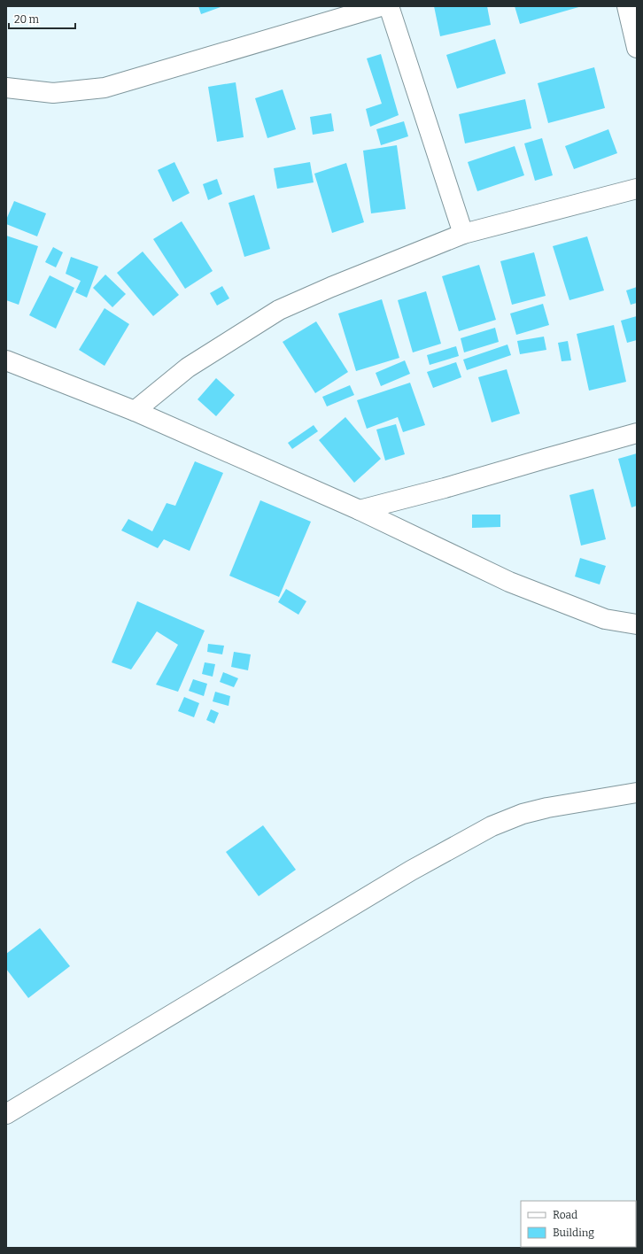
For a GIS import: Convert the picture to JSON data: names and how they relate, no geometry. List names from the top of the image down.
{
  "legend": ["Road", "Building"],
  "scale_bar": "20 m"
}
